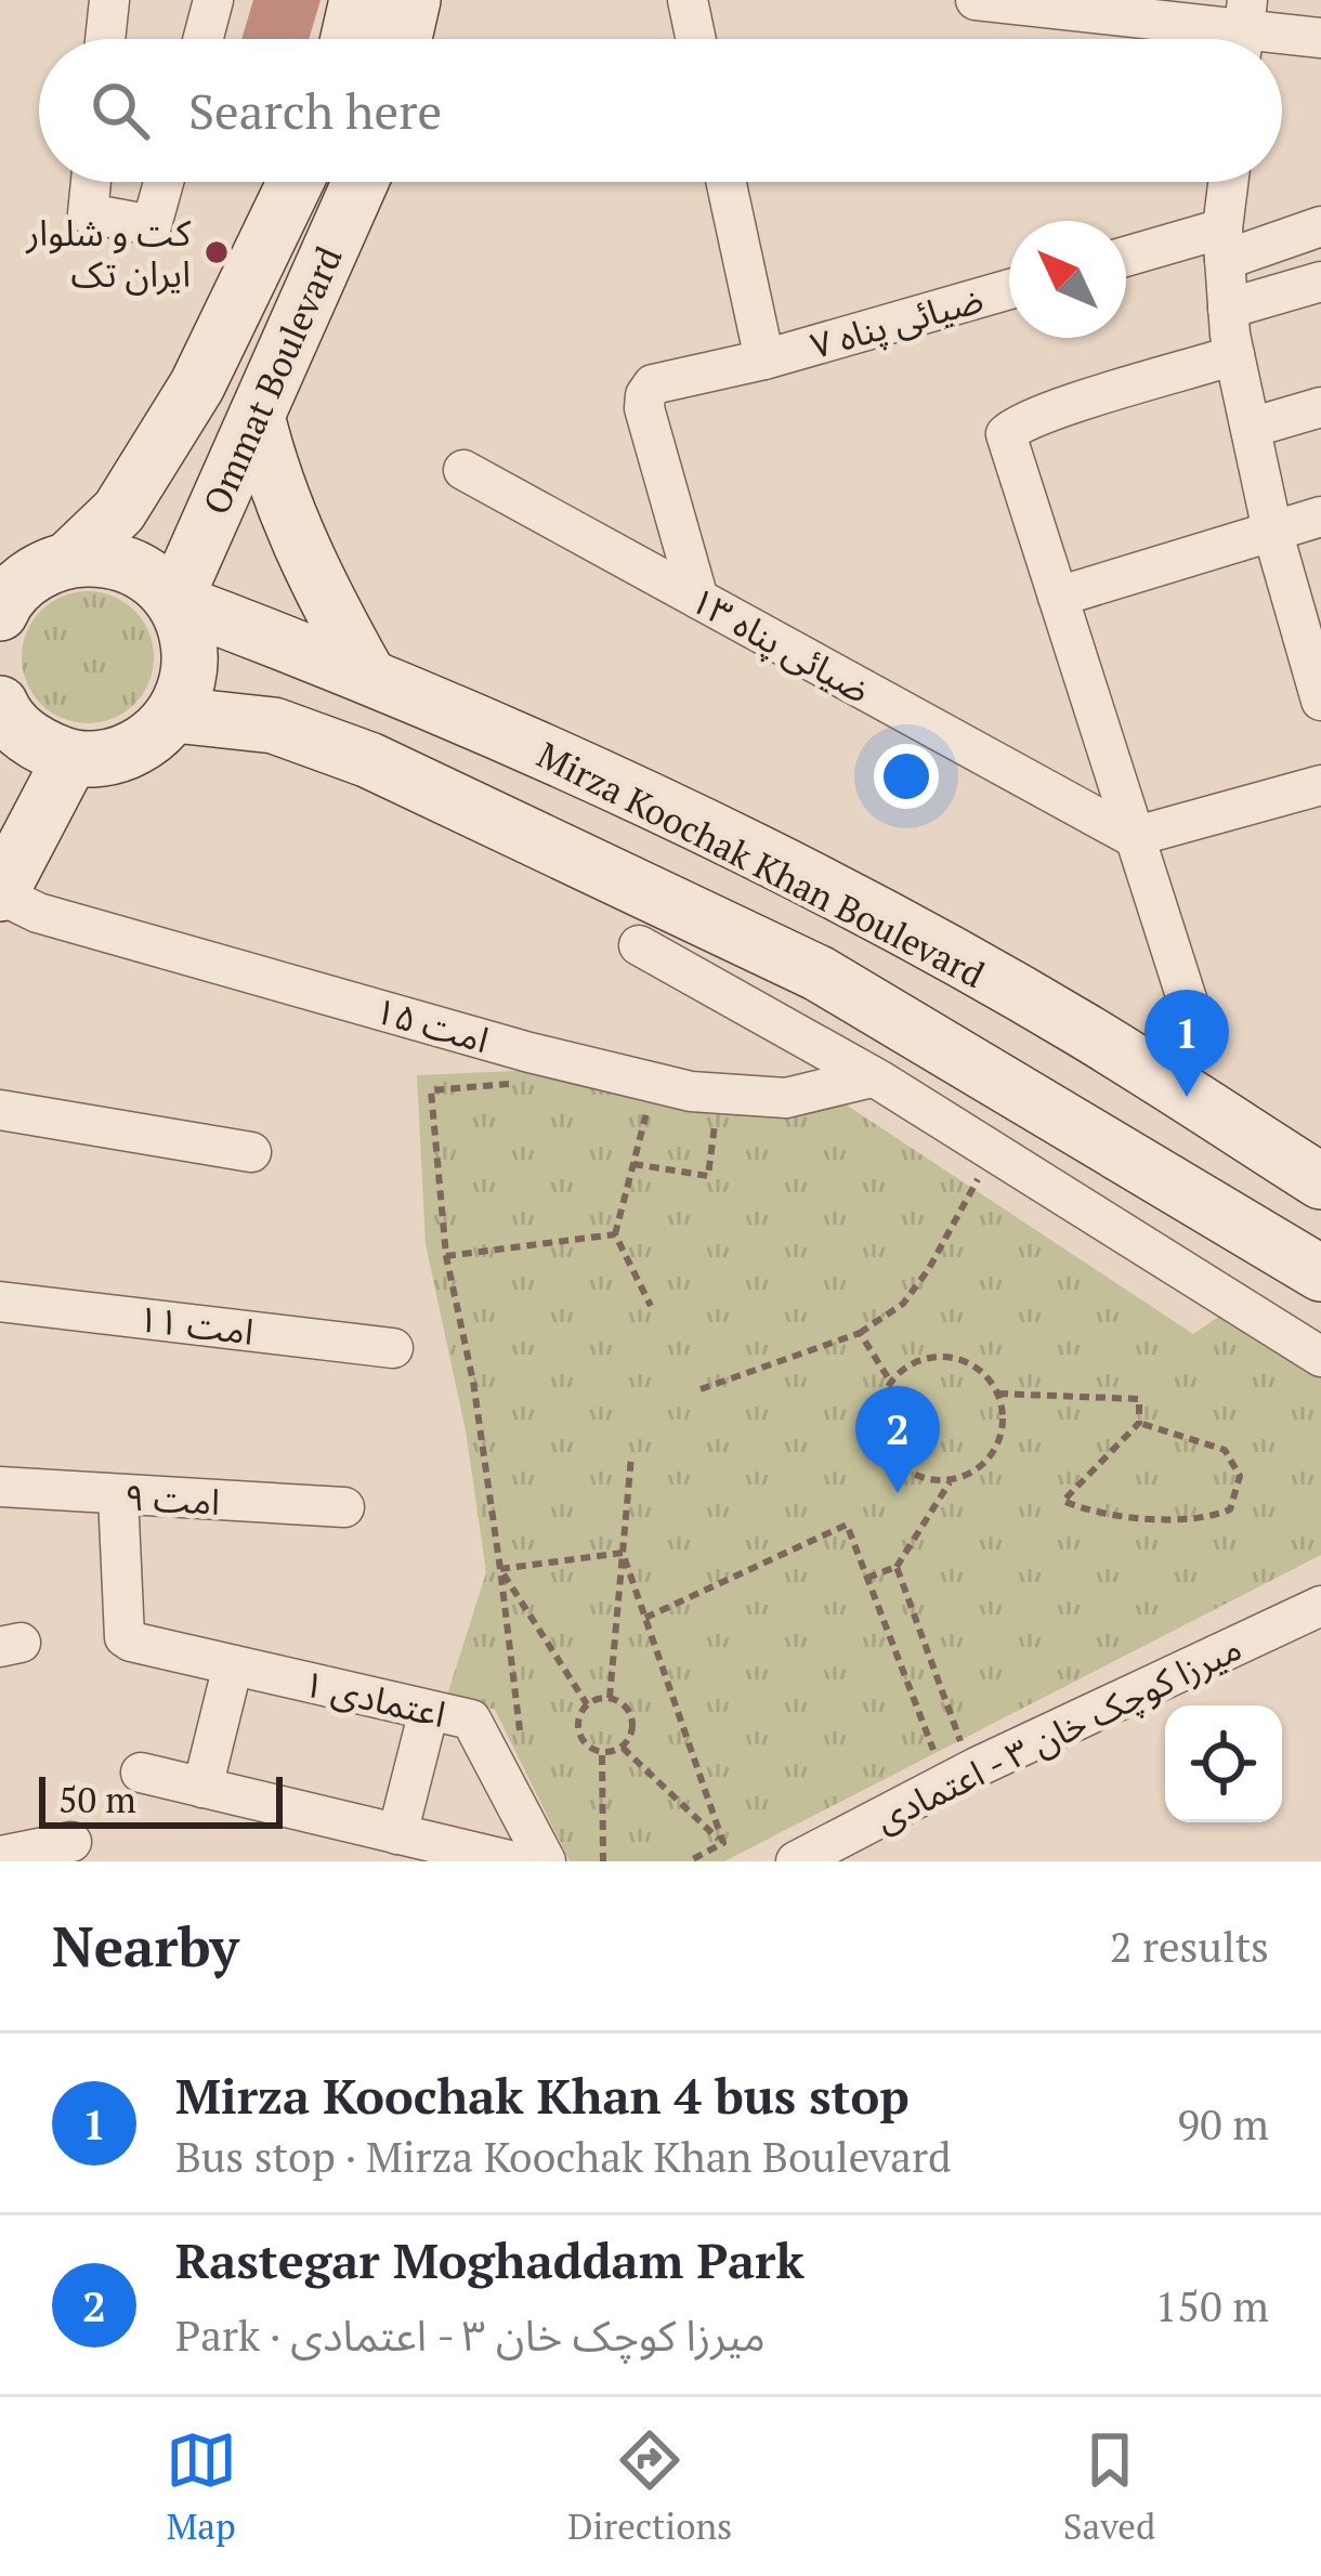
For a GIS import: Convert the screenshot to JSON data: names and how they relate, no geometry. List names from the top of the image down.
{
  "streets": {
    "main road": ["Ommat Boulevard", "Mirza Koochak Khan Boulevard"],
    "street": [
      "ضیائی پناه ۷",
      "ضیائی پناه ۱۳",
      "امت ۱۵",
      "امت ۱۱",
      "امت ۹",
      "اعتمادی ۱",
      "میرزا کوچک خان ۳ - اعتمادی"
    ]
  },
  "crossings": [
    ["ضیائی پناه ۷", "ضیائی پناه ۱۳"],
    ["Ommat Boulevard", "Mirza Koochak Khan Boulevard"],
    ["امت ۹", "اعتمادی ۱"]
  ],
  "places": ["کت و شلوار ایران تک"],
  "scale_bar": "50 m",
  "north": "top left",
  "page": {
    "search": "Search here",
    "pins": ["1", "2"],
    "scale": "50 m",
    "heading": ["Nearby", "2 results"],
    "list": [
      {
        "mark": "1",
        "name": "Mirza Koochak Khan 4 bus stop",
        "note": "Bus stop · Mirza Koochak Khan Boulevard",
        "value": "90 m"
      },
      {
        "mark": "2",
        "name": "Rastegar Moghaddam Park",
        "note": "Park · میرزا کوچک خان ۳ - اعتمادی",
        "value": "150 m"
      }
    ],
    "nav": ["Map", "Directions", "Saved"]
  }
}
